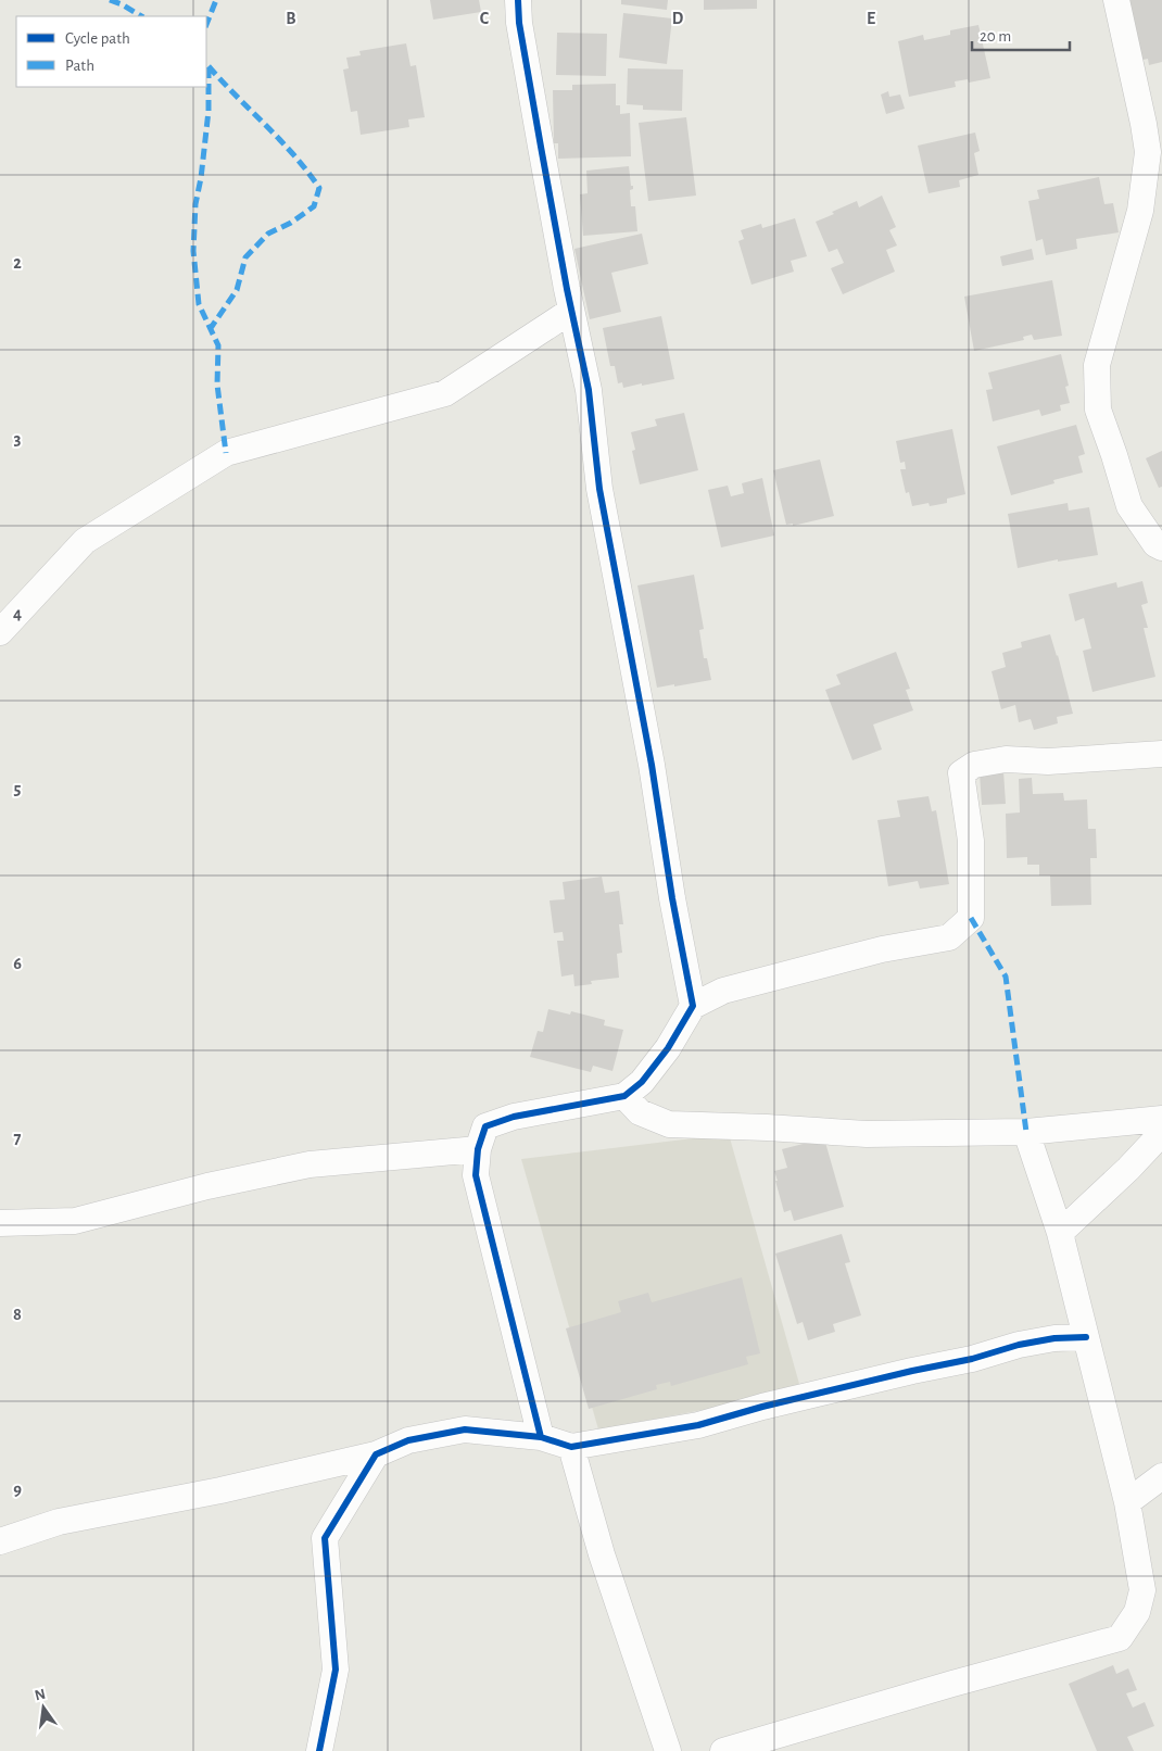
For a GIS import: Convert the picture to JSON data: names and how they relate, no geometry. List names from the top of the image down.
{
  "legend": ["Cycle path", "Path"],
  "scale_bar": "20 m",
  "north": "top",
  "grid": {
    "columns": [
      "B",
      "C",
      "D",
      "E"
    ],
    "rows": [
      "2",
      "3",
      "4",
      "5",
      "6",
      "7",
      "8",
      "9"
    ]
  }
}
